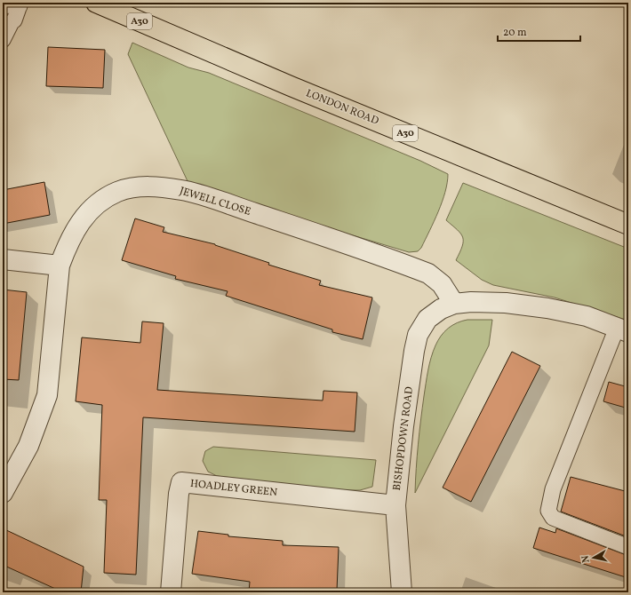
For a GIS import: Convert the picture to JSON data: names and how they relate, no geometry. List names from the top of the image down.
{
  "streets": {
    "highway": ["A30", "LONDON ROAD"],
    "street": ["JEWELL CLOSE", "BISHOPDOWN ROAD", "HOADLEY GREEN"]
  },
  "crossings": [
    ["JEWELL CLOSE", "BISHOPDOWN ROAD"],
    ["BISHOPDOWN ROAD", "HOADLEY GREEN"]
  ],
  "scale_bar": "20 m",
  "north": "left"
}
